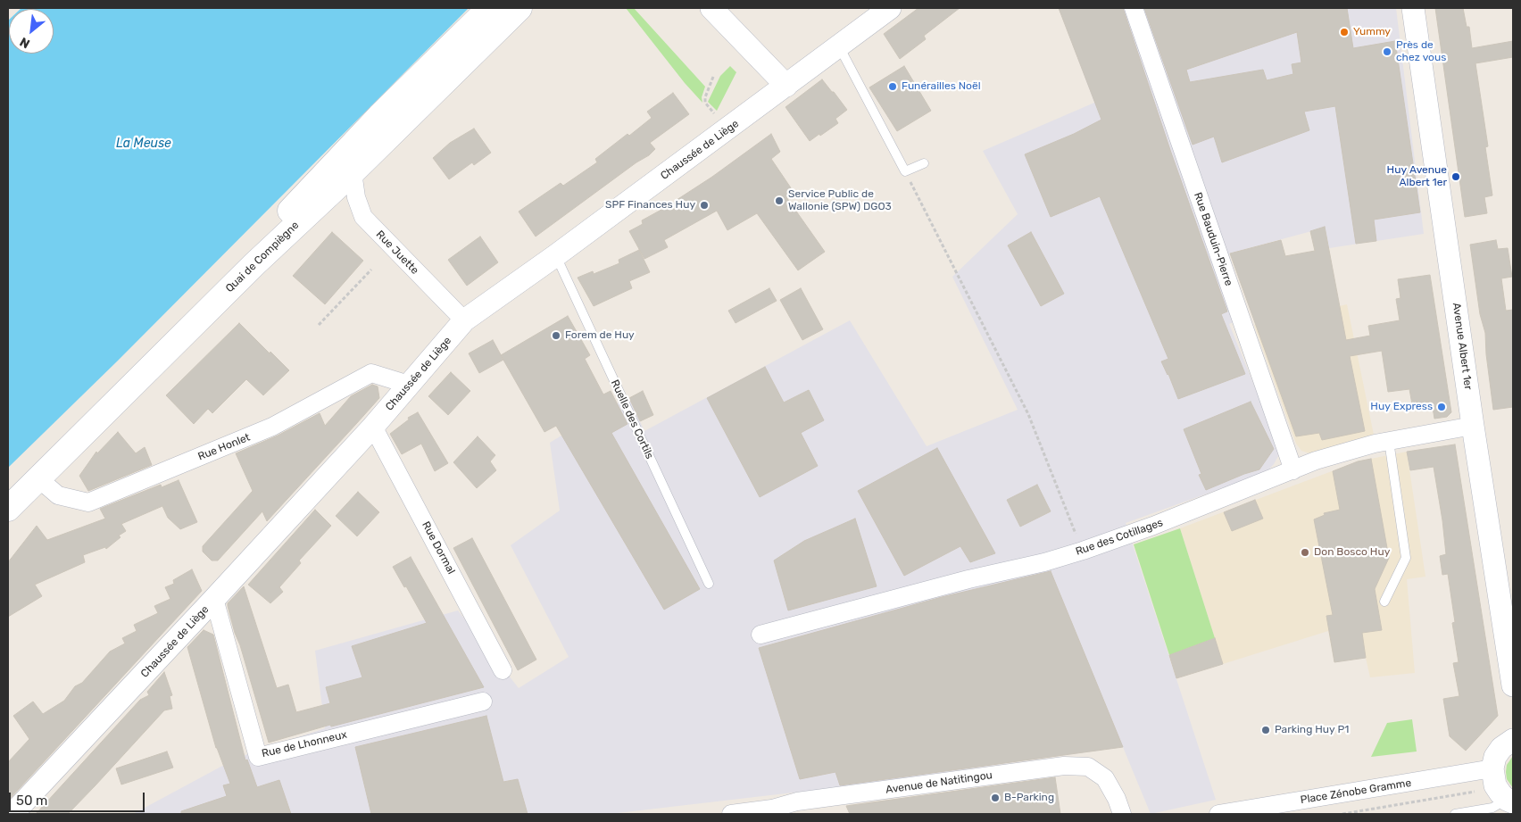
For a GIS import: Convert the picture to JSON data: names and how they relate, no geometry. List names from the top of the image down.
{
  "streets": {
    "main road": ["Quai de Compiègne"],
    "street": [
      "Chaussée de Liège",
      "Rue Bauduin-Pierre",
      "Rue Juette",
      "Avenue Albert 1er",
      "Rue Honlet",
      "Rue des Cotillages",
      "Rue Dormal",
      "Rue de Lhonneux",
      "Avenue de Natitingou",
      "Place Zénobe Gramme"
    ],
    "lane": ["Ruelle des Cortils"]
  },
  "crossings": [
    ["Chaussée de Liège", "Rue Juette"],
    ["Chaussée de Liège", "Ruelle des Cortils"],
    ["Chaussée de Liège", "Rue Honlet"],
    ["Chaussée de Liège", "Rue Dormal"],
    ["Chaussée de Liège", "Rue de Lhonneux"],
    ["Rue Bauduin-Pierre", "Rue des Cotillages"],
    ["Rue Juette", "Quai de Compiègne"],
    ["Quai de Compiègne", "Rue Honlet"],
    ["Avenue Albert 1er", "Rue des Cotillages"]
  ],
  "water": ["La Meuse"],
  "places": [
    "Yummy",
    "Près de chez vous",
    "Funérailles Noël",
    "Huy Avenue Albert 1er",
    "Service Public de Wallonie (SPW) DGO3",
    "SPF Finances Huy",
    "Forem de Huy",
    "Huy Express",
    "Don Bosco Huy",
    "Parking Huy P1",
    "B-Parking"
  ],
  "scale_bar": "50 m",
  "north": "bottom left"
}
